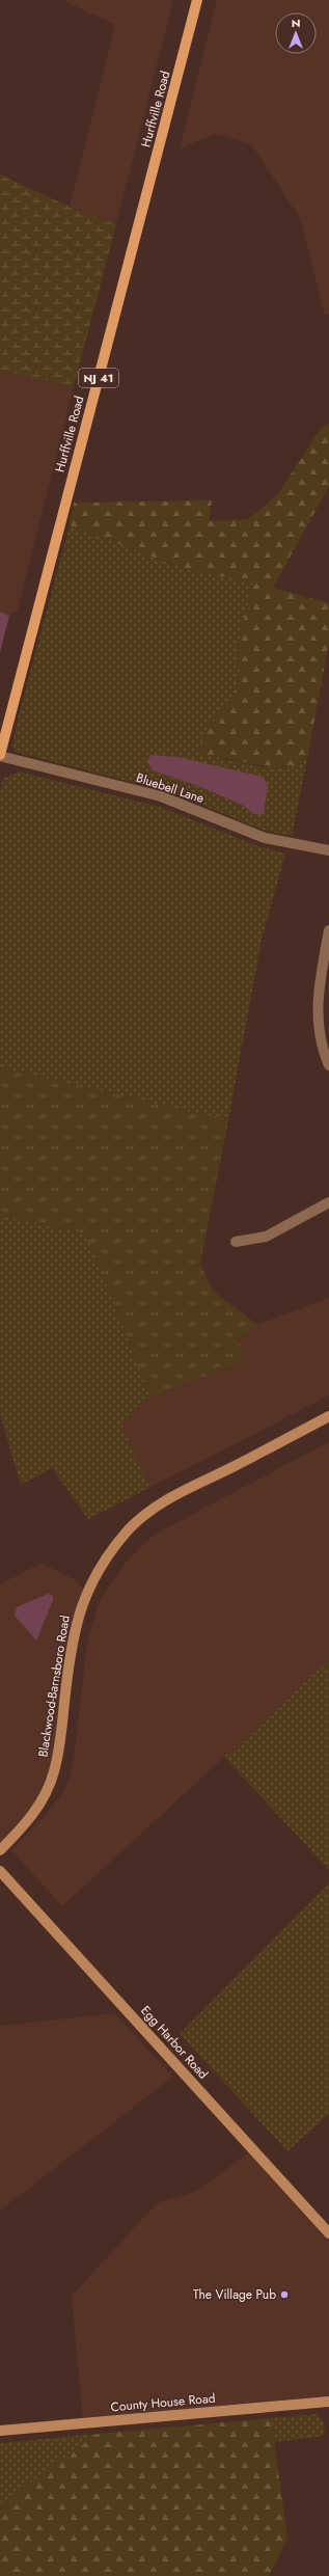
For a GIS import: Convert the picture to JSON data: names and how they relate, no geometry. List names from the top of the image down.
{
  "streets": {
    "main road": [
      "Hurffville Road",
      "NJ 41",
      "Blackwood-Barnsboro Road",
      "Egg Harbor Road",
      "County House Road"
    ],
    "street": ["Bluebell Lane"]
  },
  "crossings": [
    ["Hurffville Road", "Bluebell Lane"]
  ],
  "places": ["The Village Pub"],
  "north": "top"
}
